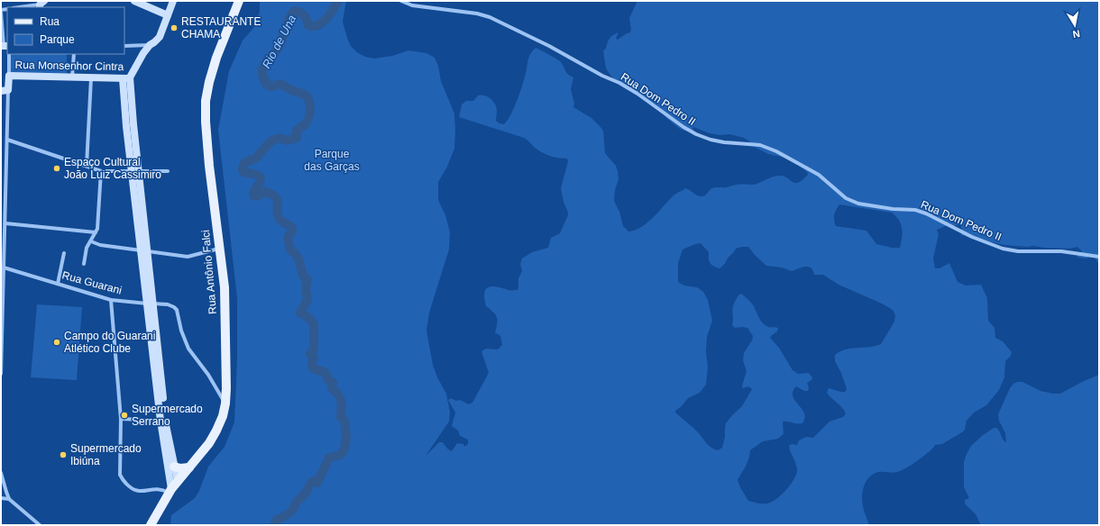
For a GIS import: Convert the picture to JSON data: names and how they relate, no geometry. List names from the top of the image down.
{
  "streets": {
    "main road": ["Rua Monsenhor Cintra", "Rua Antônio Falci"],
    "street": ["Rua Dom Pedro II", "Rua Guarani"]
  },
  "crossings": [
    ["Rua Antônio Falci", "Rua Guarani"]
  ],
  "water": ["Rio de Una"],
  "parks": ["Parque das Garças"],
  "places": [
    "RESTAURANTE CHAMA",
    "Espaço Cultural João Luiz Cassimiro",
    "Campo do Guarani Atlético Clube",
    "Supermercado Serrano",
    "Supermercado Ibiúna"
  ],
  "legend": ["Rua", "Parque"],
  "north": "bottom"
}
